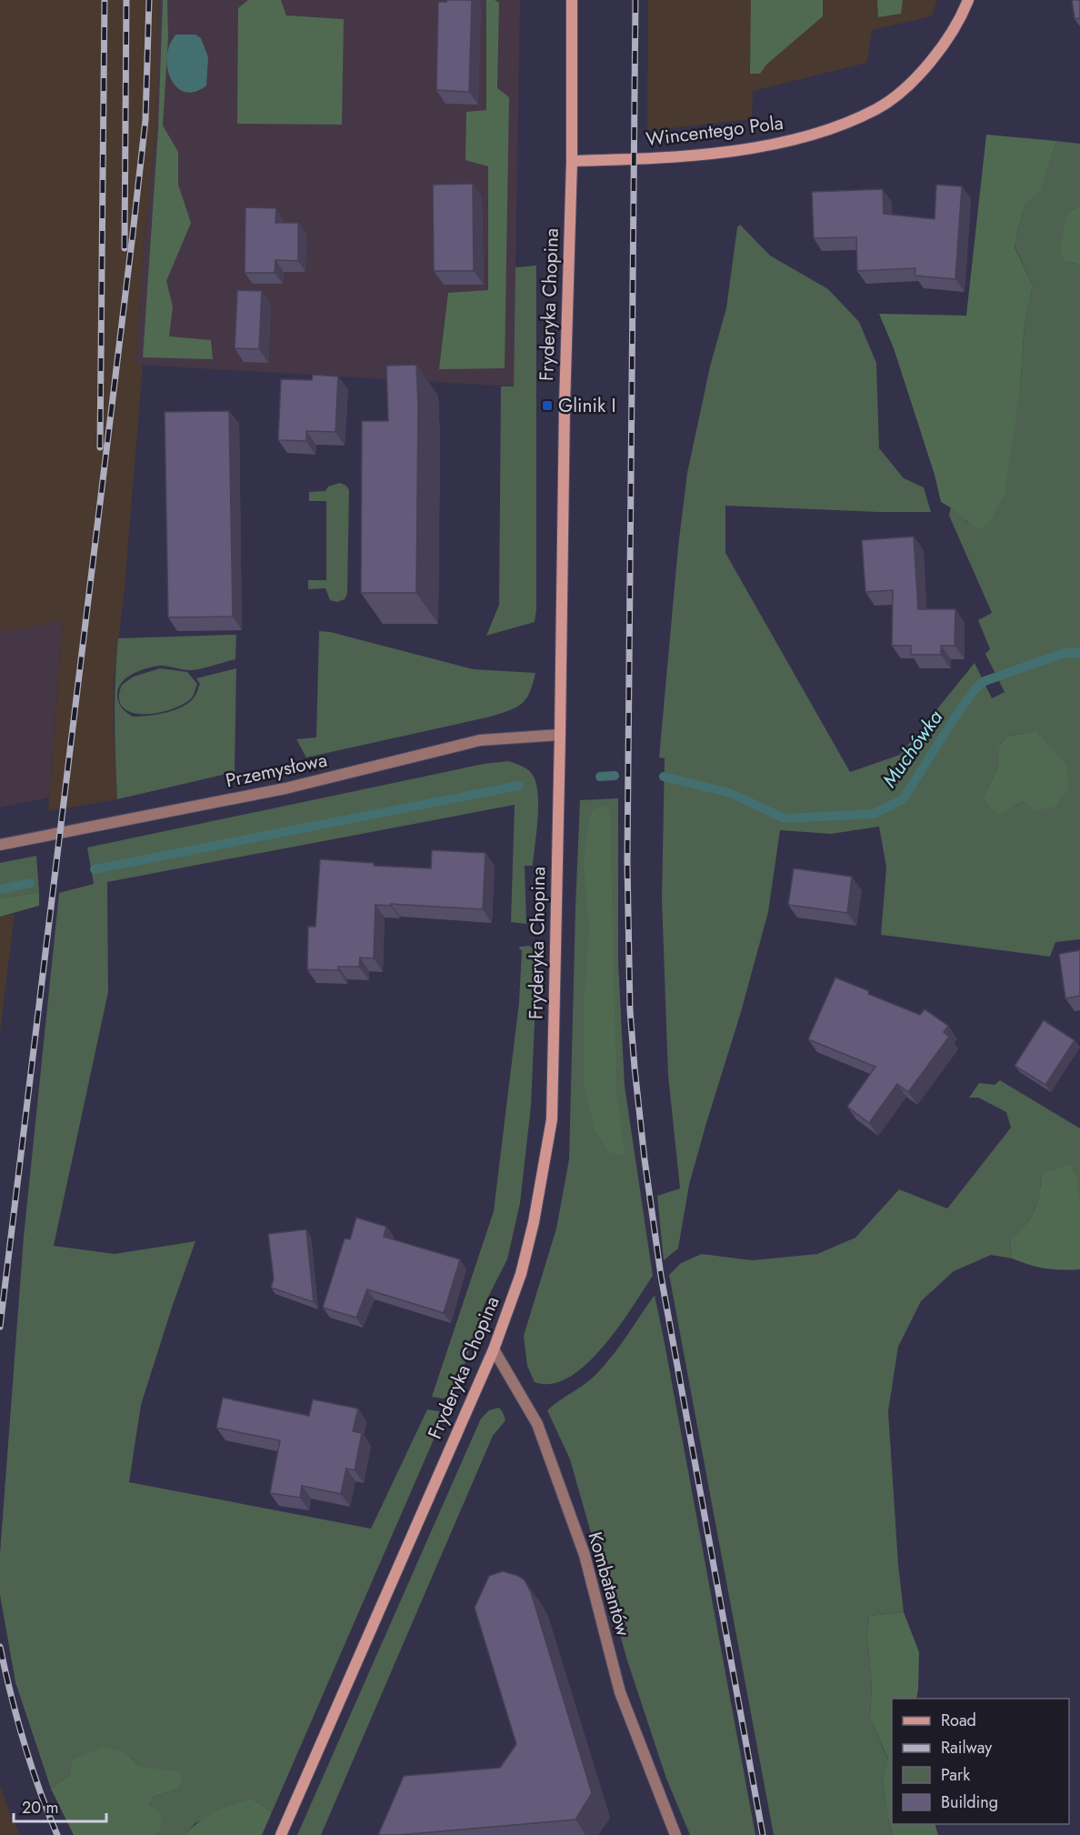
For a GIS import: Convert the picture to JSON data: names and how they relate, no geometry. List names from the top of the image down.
{
  "streets": {
    "street": [
      "Wincentego Pola",
      "Fryderyka Chopina",
      "Przemysłowa",
      "Kombatantów"
    ]
  },
  "crossings": [
    ["Wincentego Pola", "Fryderyka Chopina"],
    ["Fryderyka Chopina", "Przemysłowa"],
    ["Fryderyka Chopina", "Kombatantów"]
  ],
  "water": ["Muchówka"],
  "places": {
    "transit": ["Glinik I"]
  },
  "legend": [
    "Road",
    "Railway",
    "Park",
    "Building"
  ],
  "scale_bar": "20 m"
}
